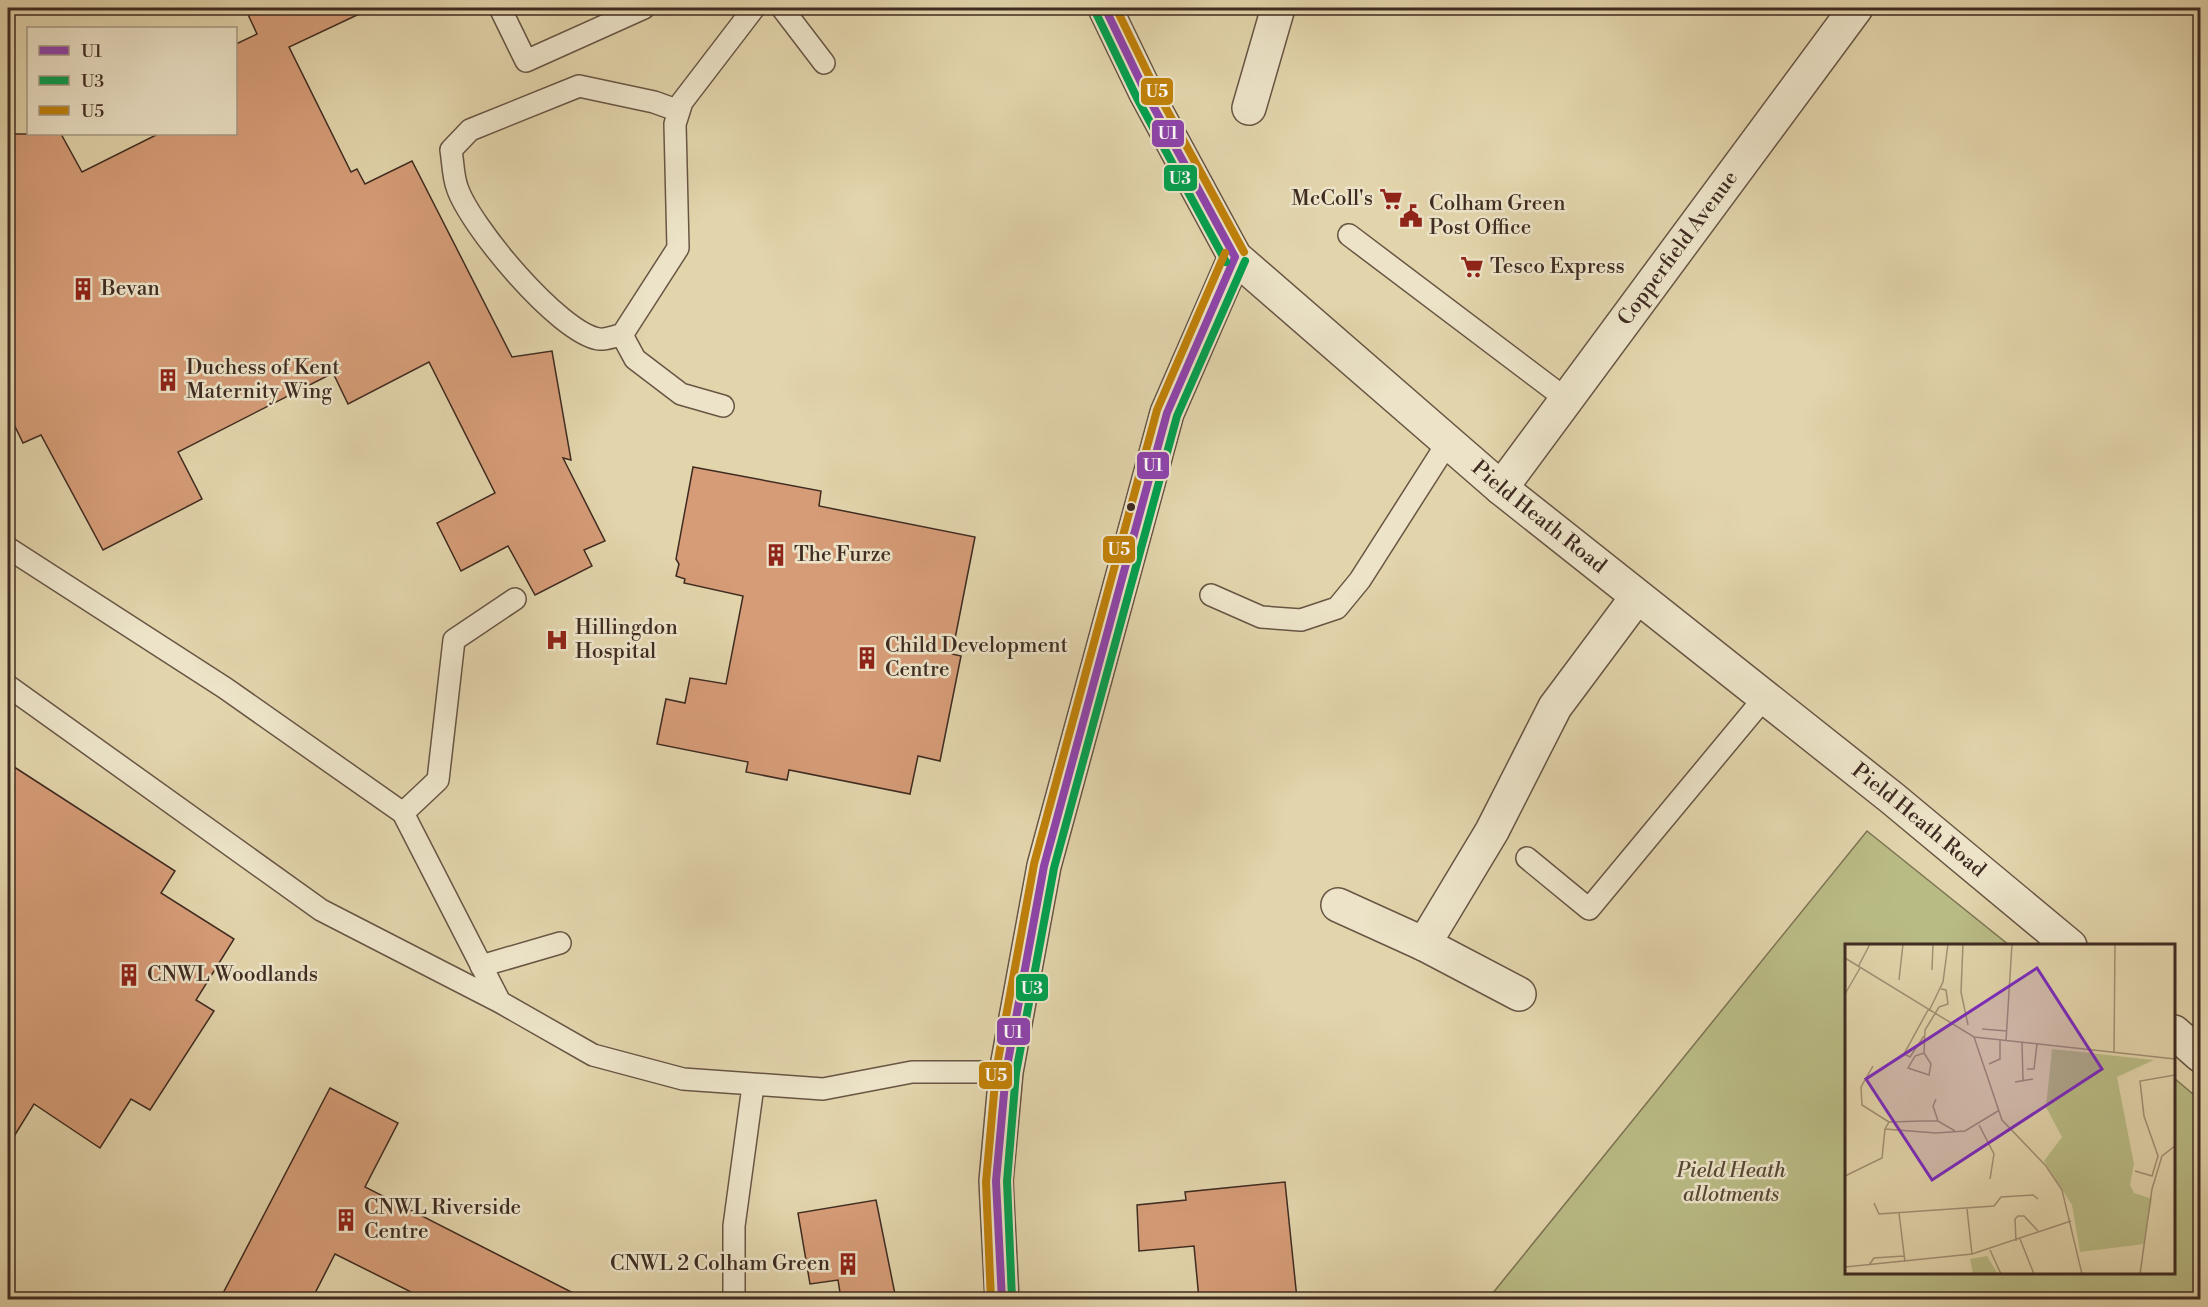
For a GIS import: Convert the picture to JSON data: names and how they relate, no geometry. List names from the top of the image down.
{
  "streets": {
    "street": ["Copperfield Avenue", "Pield Heath Road"]
  },
  "crossings": [
    ["Copperfield Avenue", "Pield Heath Road"]
  ],
  "parks": ["Pield Heath allotments"],
  "places": {
    "supermarket": ["McColl's", "Tesco Express"],
    "public building": ["Colham Green Post Office"],
    "building": [
      "Bevan",
      "Duchess of Kent Maternity Wing",
      "The Furze",
      "Child Development Centre",
      "CNWL Woodlands",
      "CNWL Riverside Centre",
      "CNWL 2 Colham Green"
    ],
    "hospital": ["Hillingdon Hospital"]
  },
  "lines": ["transit line U1", "transit line U5", "transit line U3"],
  "legend": ["U1", "U3", "U5"]
}
